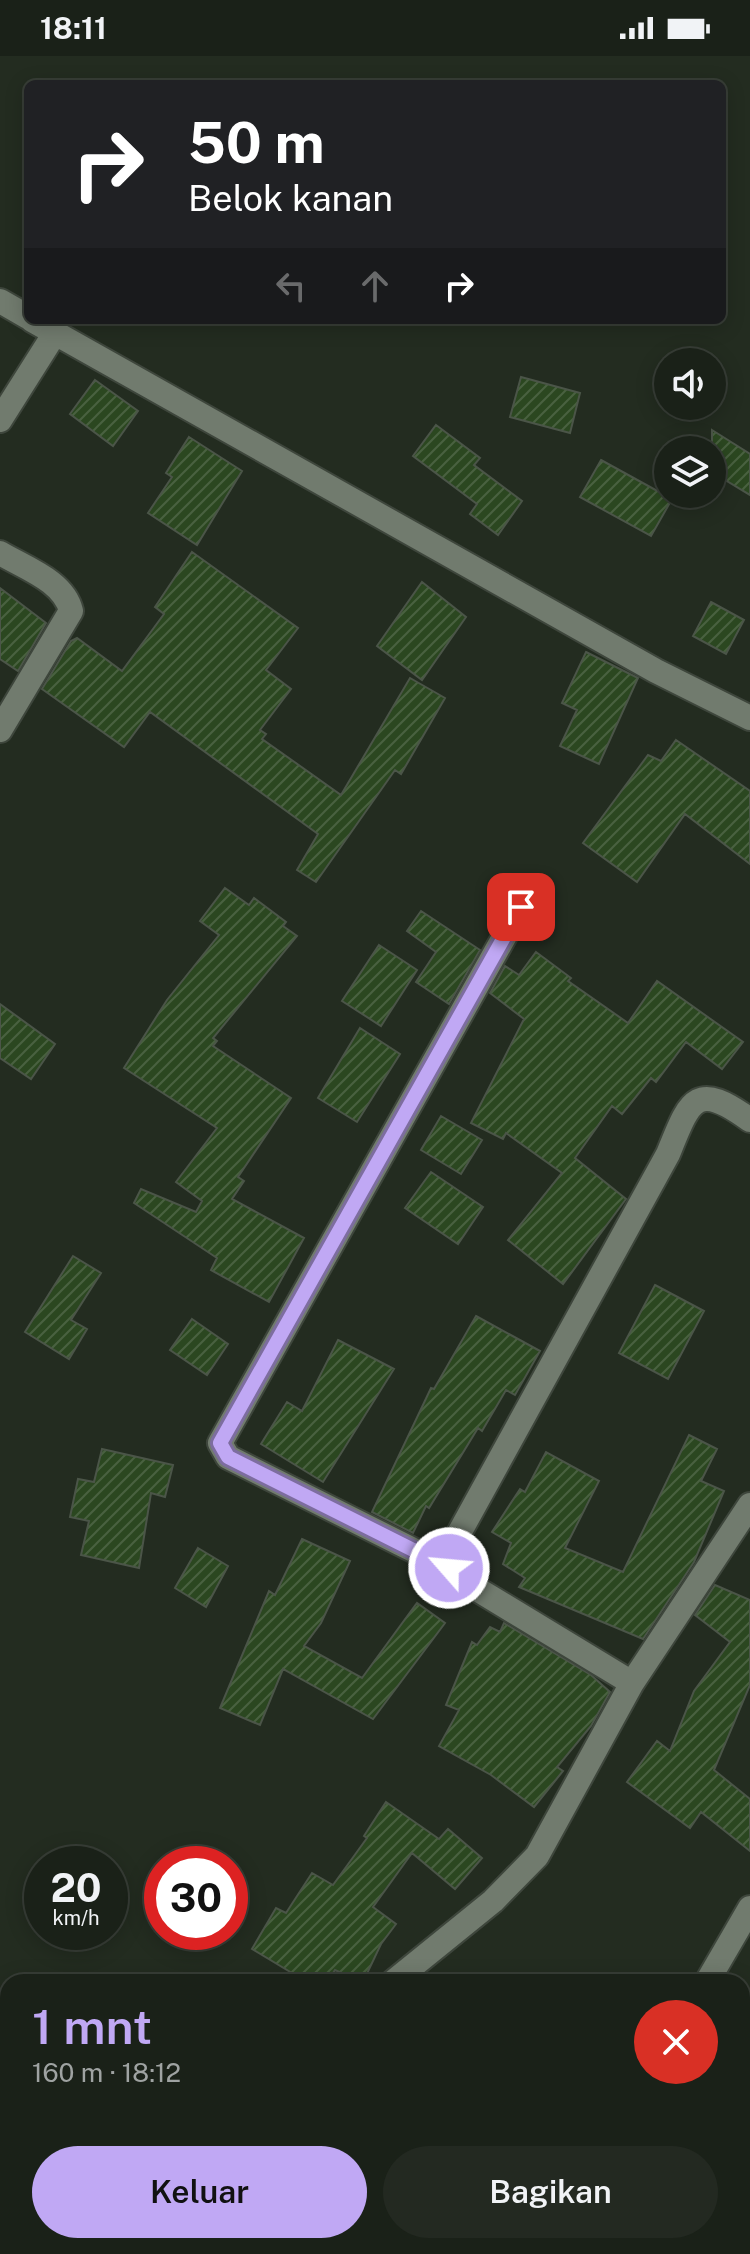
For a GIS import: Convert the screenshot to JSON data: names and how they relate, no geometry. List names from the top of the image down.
{
  "page": {
    "status": "18:11",
    "turn": ["50 m", "Belok kanan"],
    "speed": "20 km/h",
    "limit": "30",
    "heading": ["1 mnt", "160 m · 18:12"],
    "buttons": ["Keluar", "Bagikan"]
  }
}
